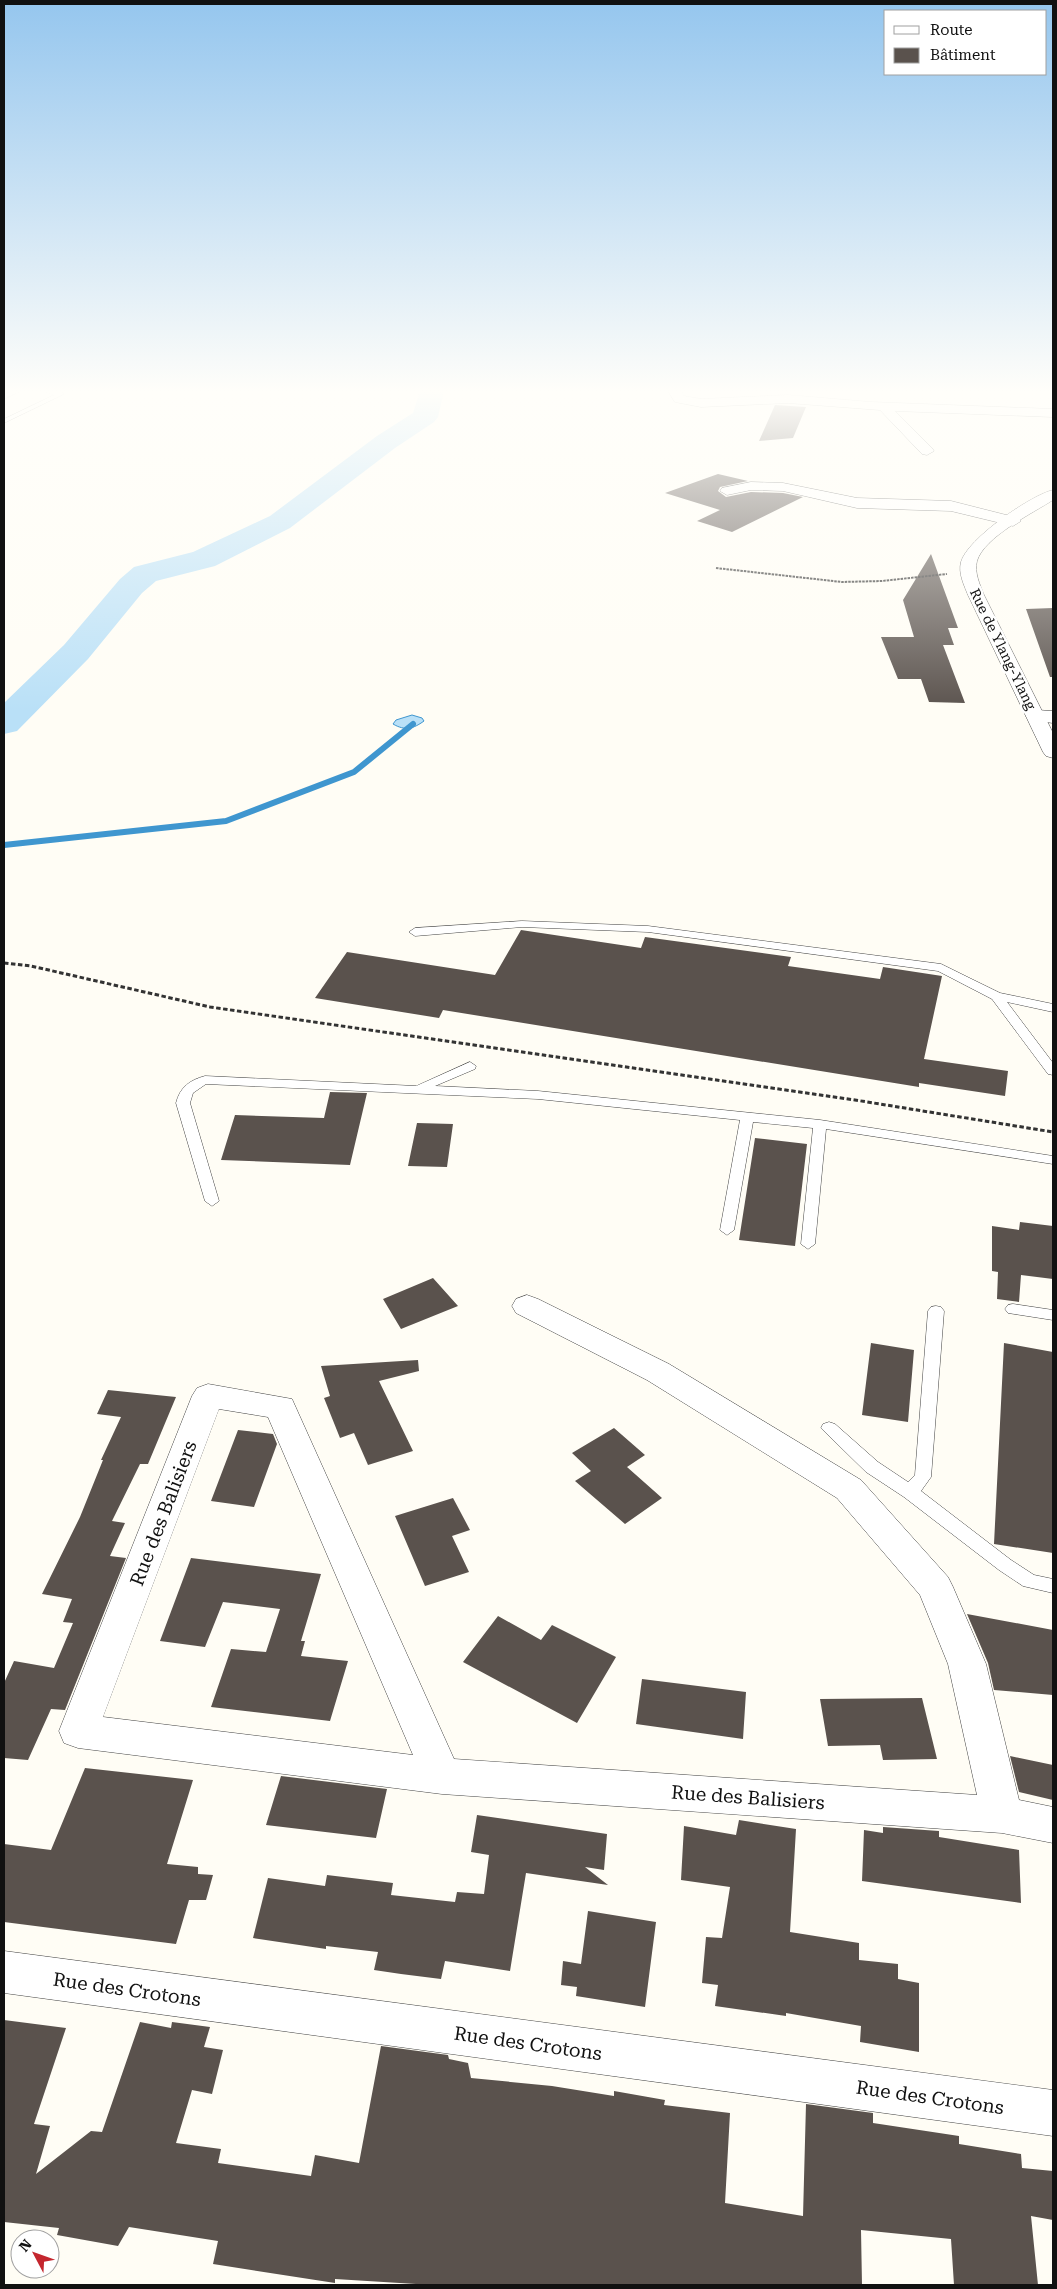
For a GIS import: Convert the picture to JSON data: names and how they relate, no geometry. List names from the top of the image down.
{
  "streets": {
    "street": ["Rue de Ylang-Ylang", "Rue des Balisiers", "Rue des Crotons"]
  },
  "legend": ["Route", "Bâtiment"],
  "north": "top left"
}
